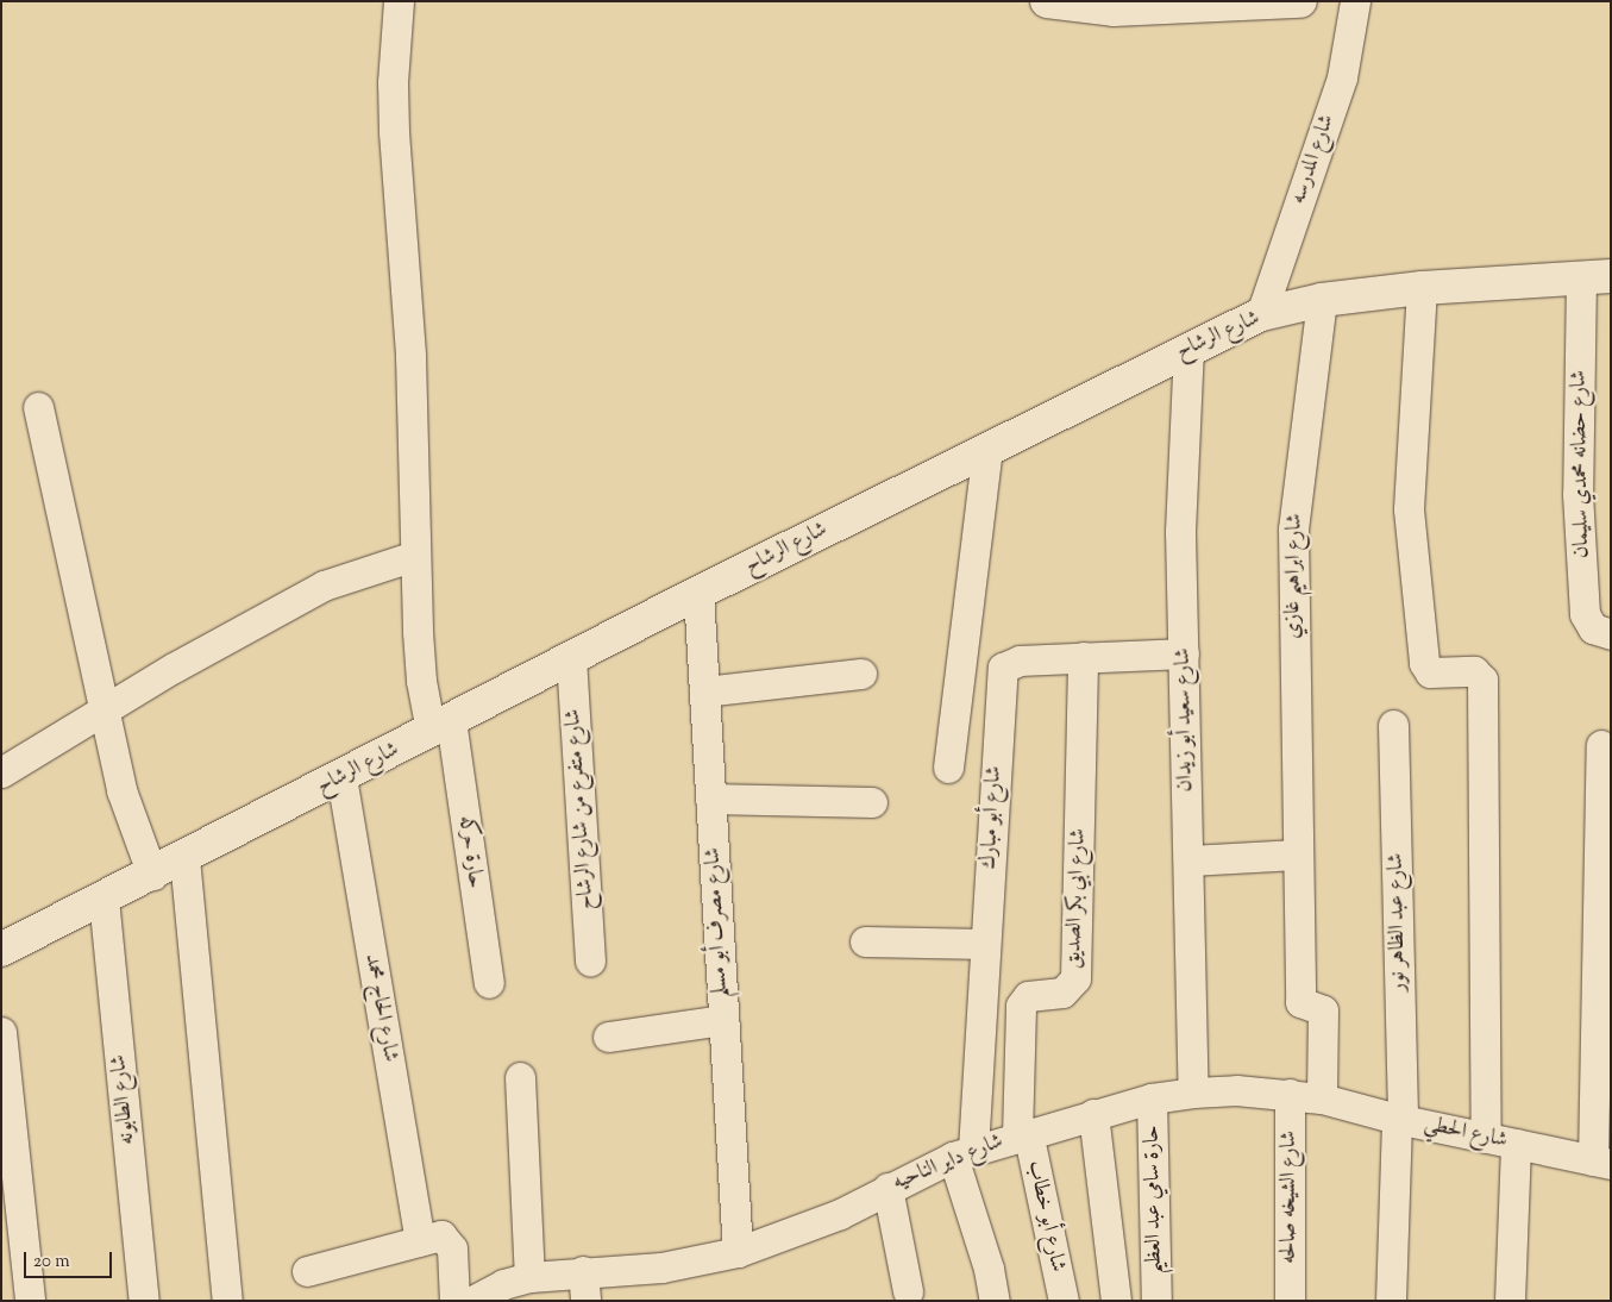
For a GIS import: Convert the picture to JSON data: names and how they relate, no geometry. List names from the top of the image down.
{
  "streets": {
    "street": [
      "شارع المدرسه",
      "شارع الرشاح",
      "شارع حضانه محمدي سليمان",
      "شارع ابراهيم غازي",
      "شارع سعيد أبو زيدان",
      "شارع متفرع من شارع الرشاح",
      "شارع أبو مبارك",
      "حارة حركه",
      "شارع ابي بكر الصديق",
      "شارع مصرف أبو مسلم",
      "شارع عبد الظاهر نور",
      "شارع الحاج محمد",
      "شارع الطابونه",
      "شارع الحطي",
      "شارع داير الناحيه",
      "شارع الشيخه صالحه",
      "حارة سامي عبد العظيم",
      "شارع أبو خطاب"
    ]
  },
  "crossings": [
    ["شارع المدرسه", "شارع الرشاح"],
    ["شارع الرشاح", "شارع حضانه محمدي سليمان"],
    ["شارع الرشاح", "شارع ابراهيم غازي"],
    ["شارع الرشاح", "شارع سعيد أبو زيدان"],
    ["شارع الرشاح", "شارع متفرع من شارع الرشاح"],
    ["شارع الرشاح", "حارة حركه"],
    ["شارع الرشاح", "شارع مصرف أبو مسلم"],
    ["شارع الرشاح", "شارع الحاج محمد"],
    ["شارع الرشاح", "شارع الطابونه"],
    ["شارع ابراهيم غازي", "شارع الحطي"],
    ["شارع ابراهيم غازي", "شارع داير الناحيه"],
    ["شارع سعيد أبو زيدان", "شارع أبو مبارك"],
    ["شارع سعيد أبو زيدان", "شارع داير الناحيه"],
    ["شارع أبو مبارك", "شارع ابي بكر الصديق"],
    ["شارع أبو مبارك", "شارع داير الناحيه"],
    ["شارع ابي بكر الصديق", "شارع داير الناحيه"],
    ["شارع ابي بكر الصديق", "شارع أبو خطاب"],
    ["شارع مصرف أبو مسلم", "شارع داير الناحيه"],
    ["شارع عبد الظاهر نور", "شارع الحطي"],
    ["شارع الحطي", "شارع داير الناحيه"],
    ["شارع داير الناحيه", "شارع الشيخه صالحه"],
    ["شارع داير الناحيه", "حارة سامي عبد العظيم"],
    ["شارع داير الناحيه", "شارع أبو خطاب"]
  ],
  "scale_bar": "20 m"
}
